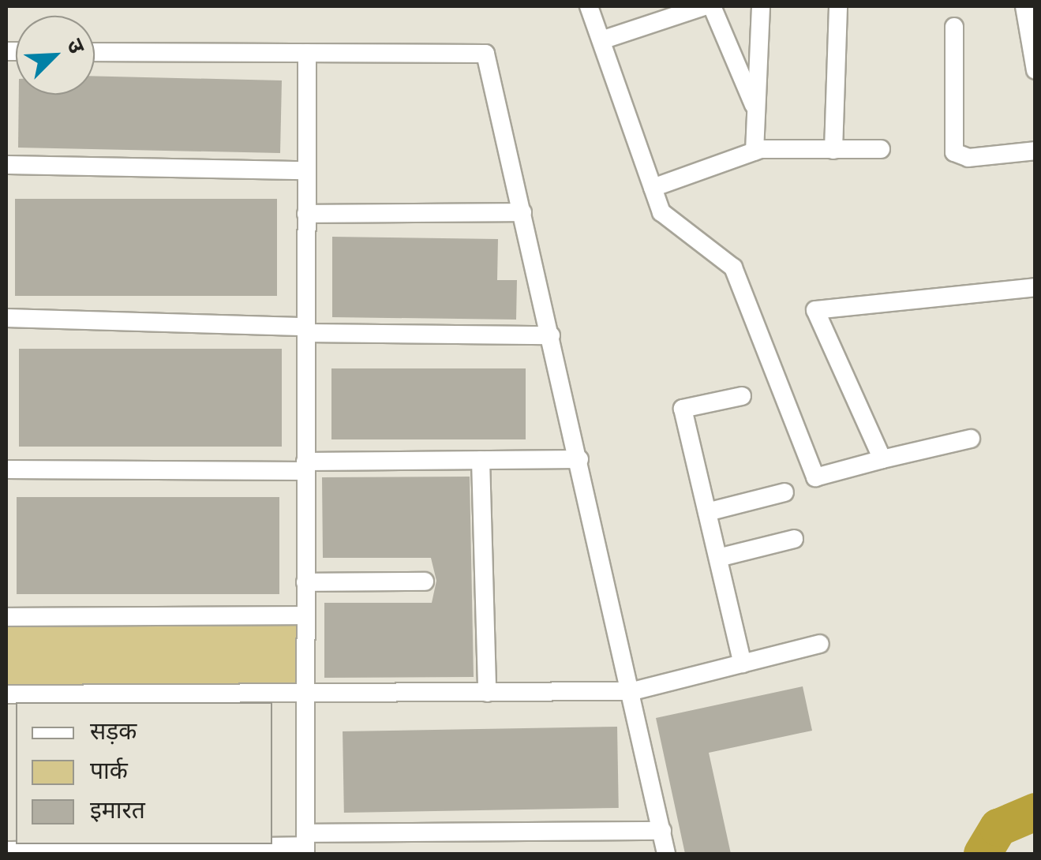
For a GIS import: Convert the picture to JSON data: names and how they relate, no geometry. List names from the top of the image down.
{
  "legend": ["सड़क", "पार्क", "इमारत"],
  "north": "top right"
}
